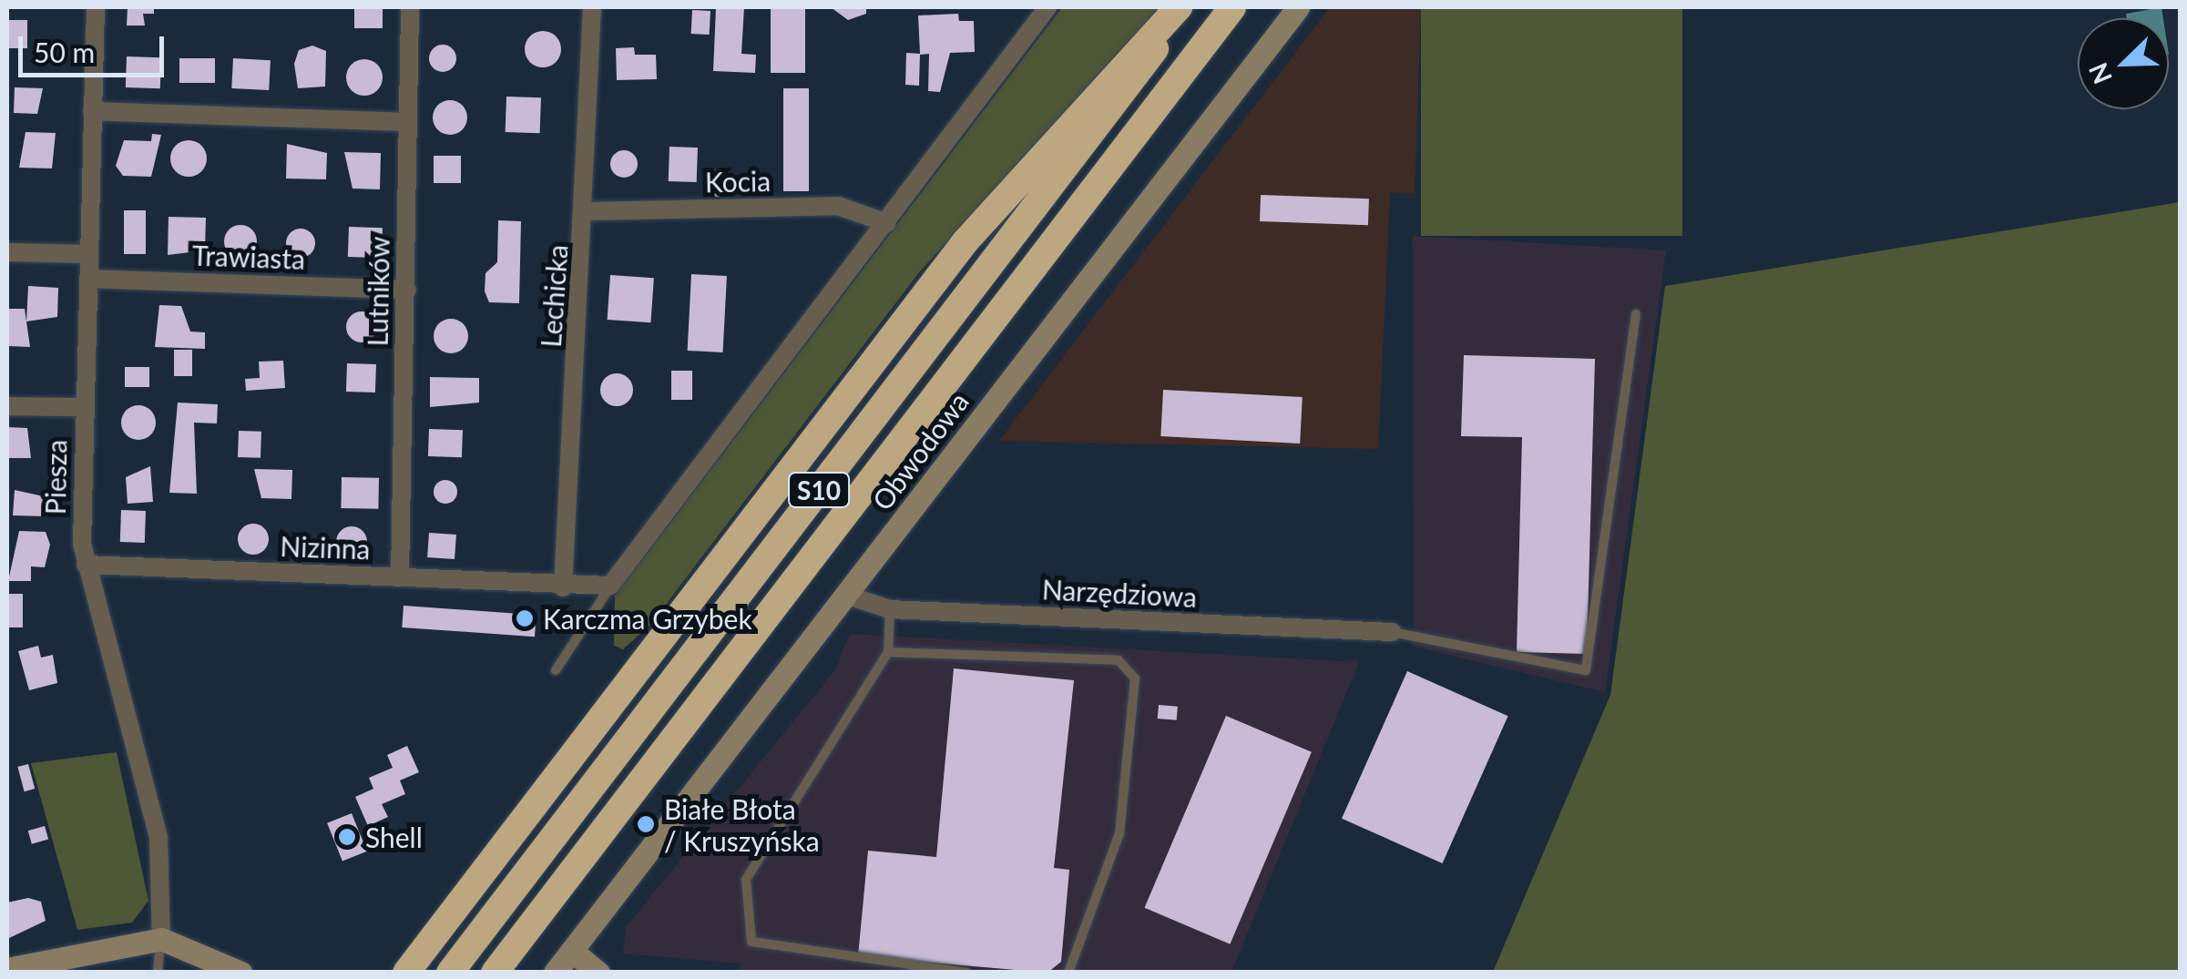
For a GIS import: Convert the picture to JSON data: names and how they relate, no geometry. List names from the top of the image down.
{
  "streets": {
    "highway": ["S10"],
    "street": [
      "Kocia",
      "Trawiasta",
      "Lutników",
      "Lechicka",
      "Obwodowa",
      "Piesza",
      "Nizinna",
      "Narzędziowa"
    ]
  },
  "crossings": [
    ["Kocia", "Lechicka"],
    ["Trawiasta", "Lutników"],
    ["Trawiasta", "Piesza"],
    ["Lutników", "Nizinna"],
    ["Lechicka", "Nizinna"],
    ["Obwodowa", "Narzędziowa"],
    ["Piesza", "Nizinna"]
  ],
  "places": ["Karczma Grzybek", "Białe Błota / Kruszyńska", "Shell"],
  "scale_bar": "50 m",
  "north": "bottom left"
}
